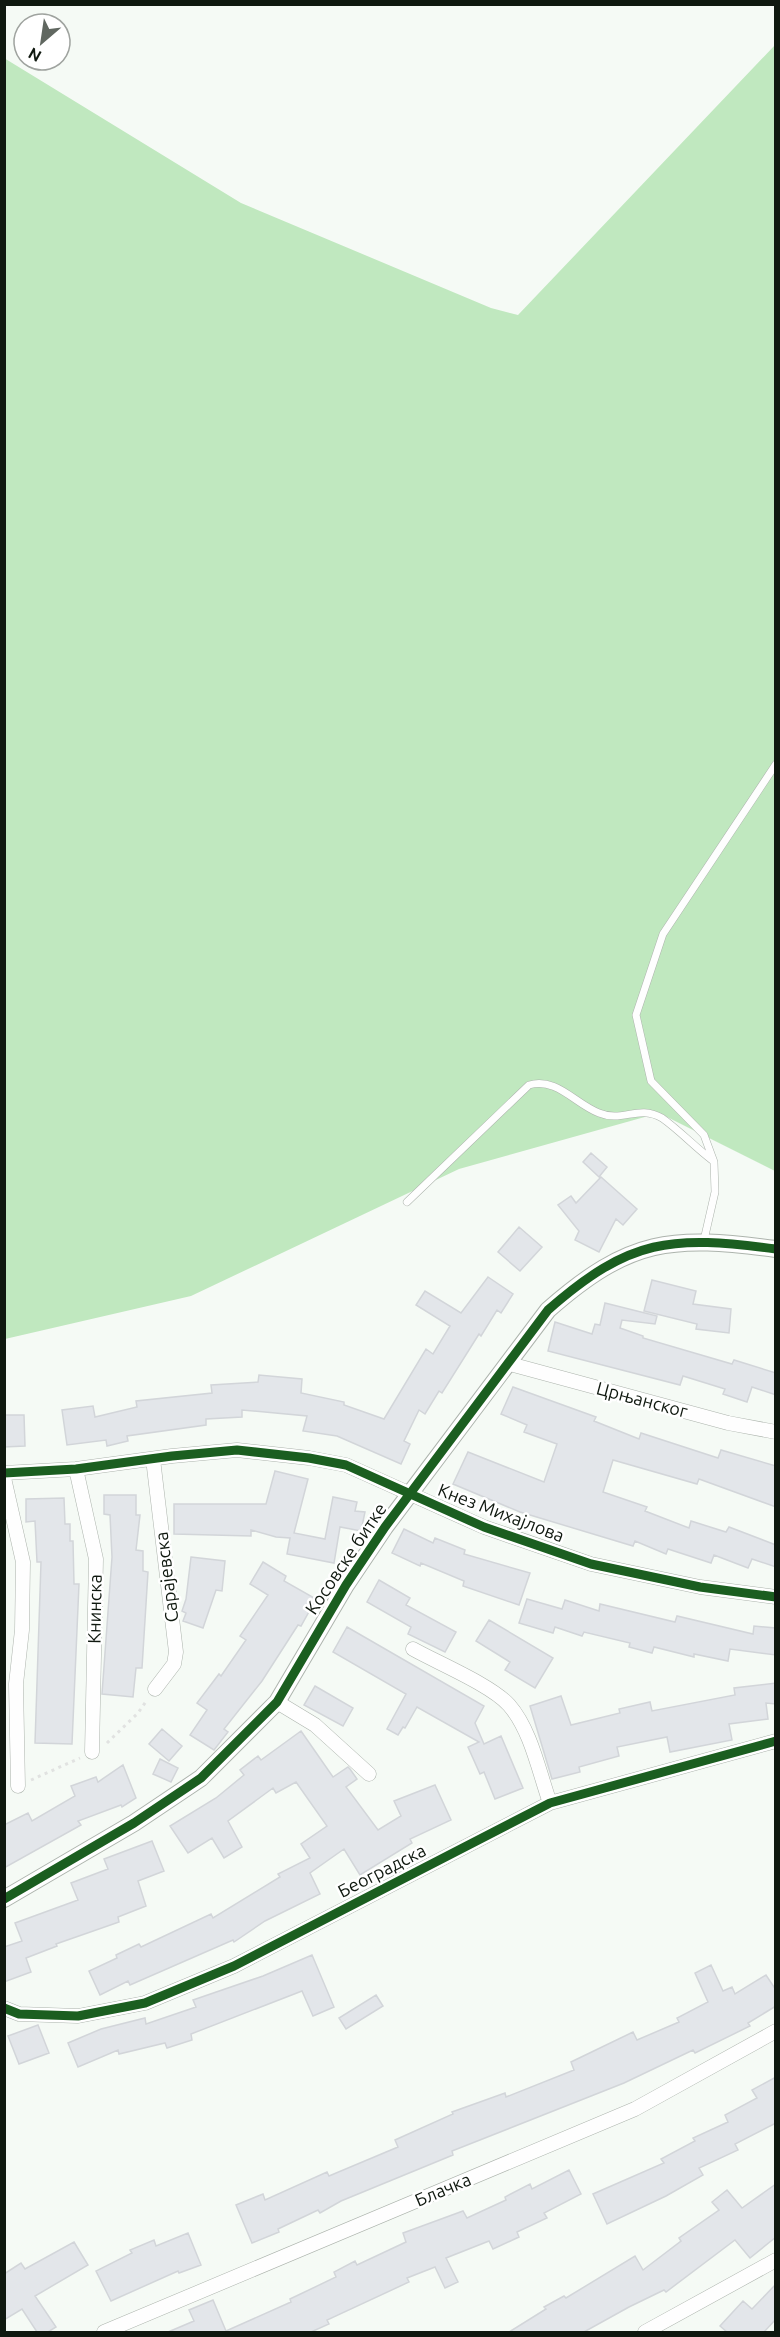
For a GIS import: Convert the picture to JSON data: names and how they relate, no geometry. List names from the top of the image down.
{
  "streets": {
    "street": [
      "Црњанског",
      "Кнез Михајлова",
      "Косовске битке",
      "Сарајевска",
      "Книнска",
      "Београдска",
      "Блачка"
    ]
  },
  "crossings": [
    ["Црњанског", "Косовске битке"],
    ["Кнез Михајлова", "Косовске битке"],
    ["Кнез Михајлова", "Сарајевска"],
    ["Кнез Михајлова", "Книнска"]
  ],
  "north": "bottom left"
}
